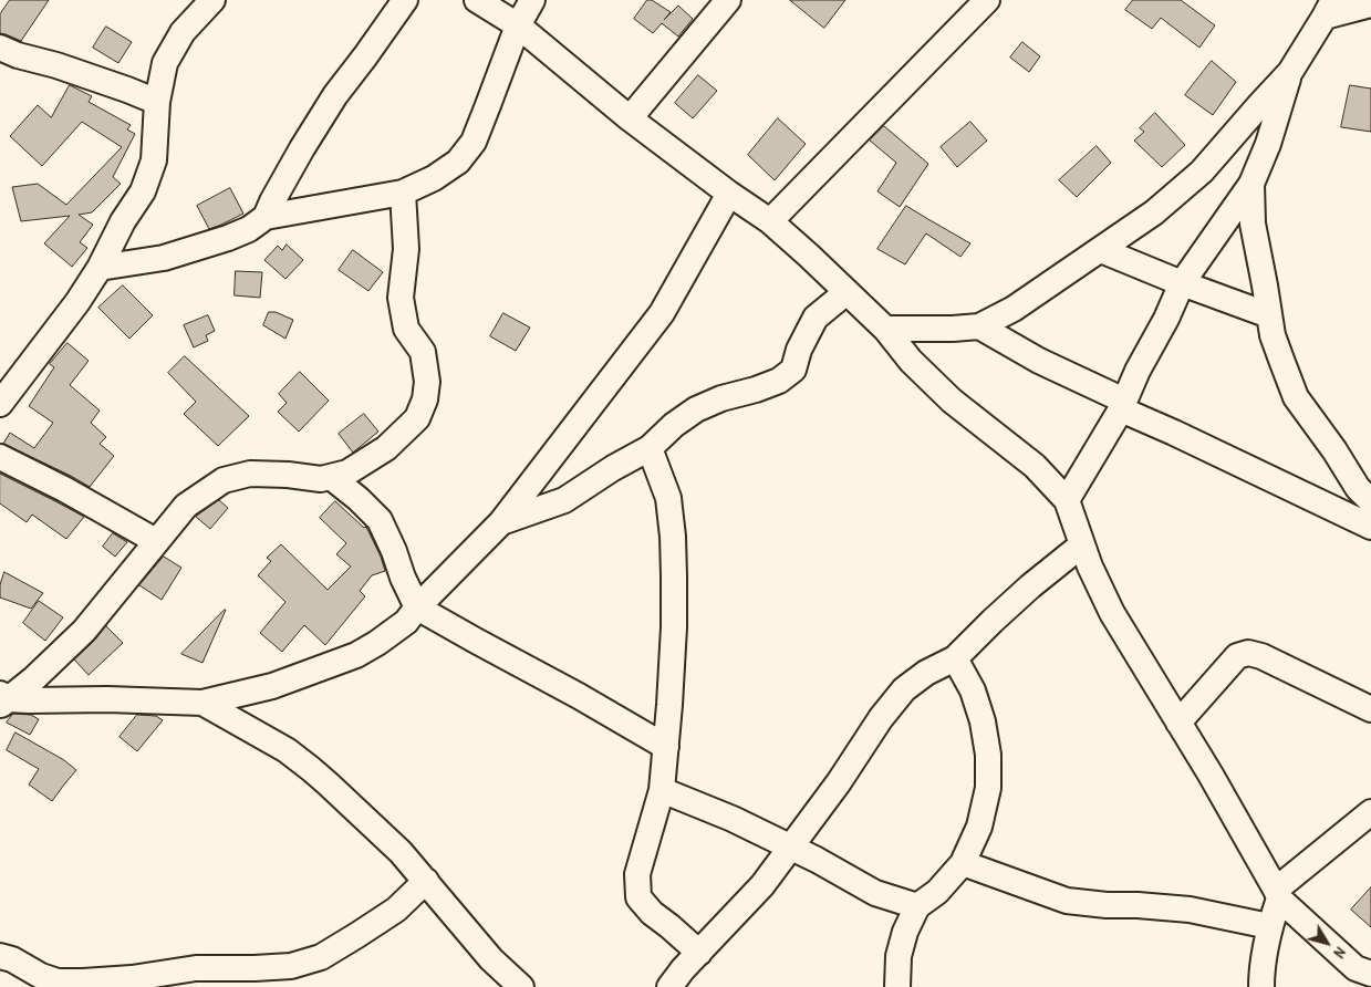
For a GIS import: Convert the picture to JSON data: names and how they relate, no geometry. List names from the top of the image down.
{
  "north": "bottom right"
}
